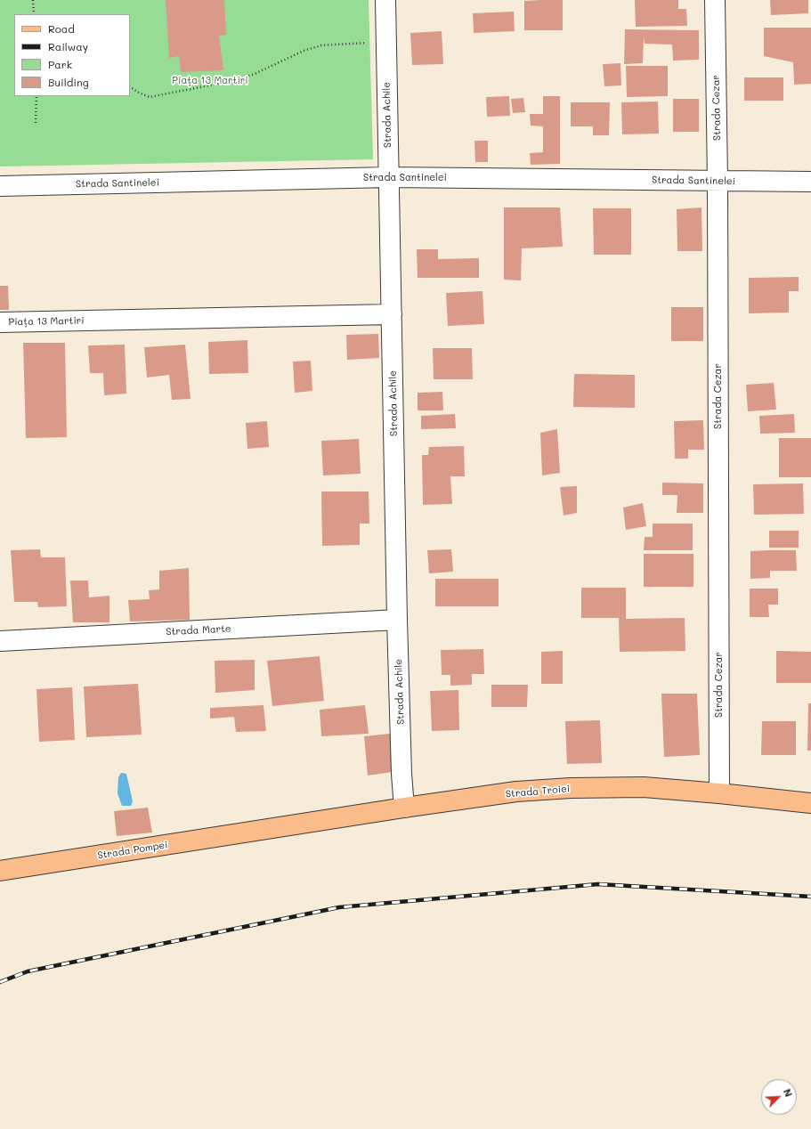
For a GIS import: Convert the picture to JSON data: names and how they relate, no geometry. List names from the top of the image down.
{
  "streets": {
    "main road": ["Strada Troiei", "Strada Pompei"],
    "street": [
      "Strada Cezar",
      "Strada Achile",
      "Strada Santinelei",
      "Piața 13 Martiri",
      "Strada Marte"
    ]
  },
  "crossings": [
    ["Strada Cezar", "Strada Santinelei"],
    ["Strada Cezar", "Strada Troiei"],
    ["Strada Achile", "Strada Santinelei"],
    ["Strada Achile", "Piața 13 Martiri"],
    ["Strada Achile", "Strada Marte"],
    ["Strada Achile", "Strada Troiei"],
    ["Strada Troiei", "Strada Pompei"]
  ],
  "parks": ["Piața 13 Martiri"],
  "legend": [
    "Road",
    "Railway",
    "Park",
    "Building"
  ],
  "north": "top right"
}
